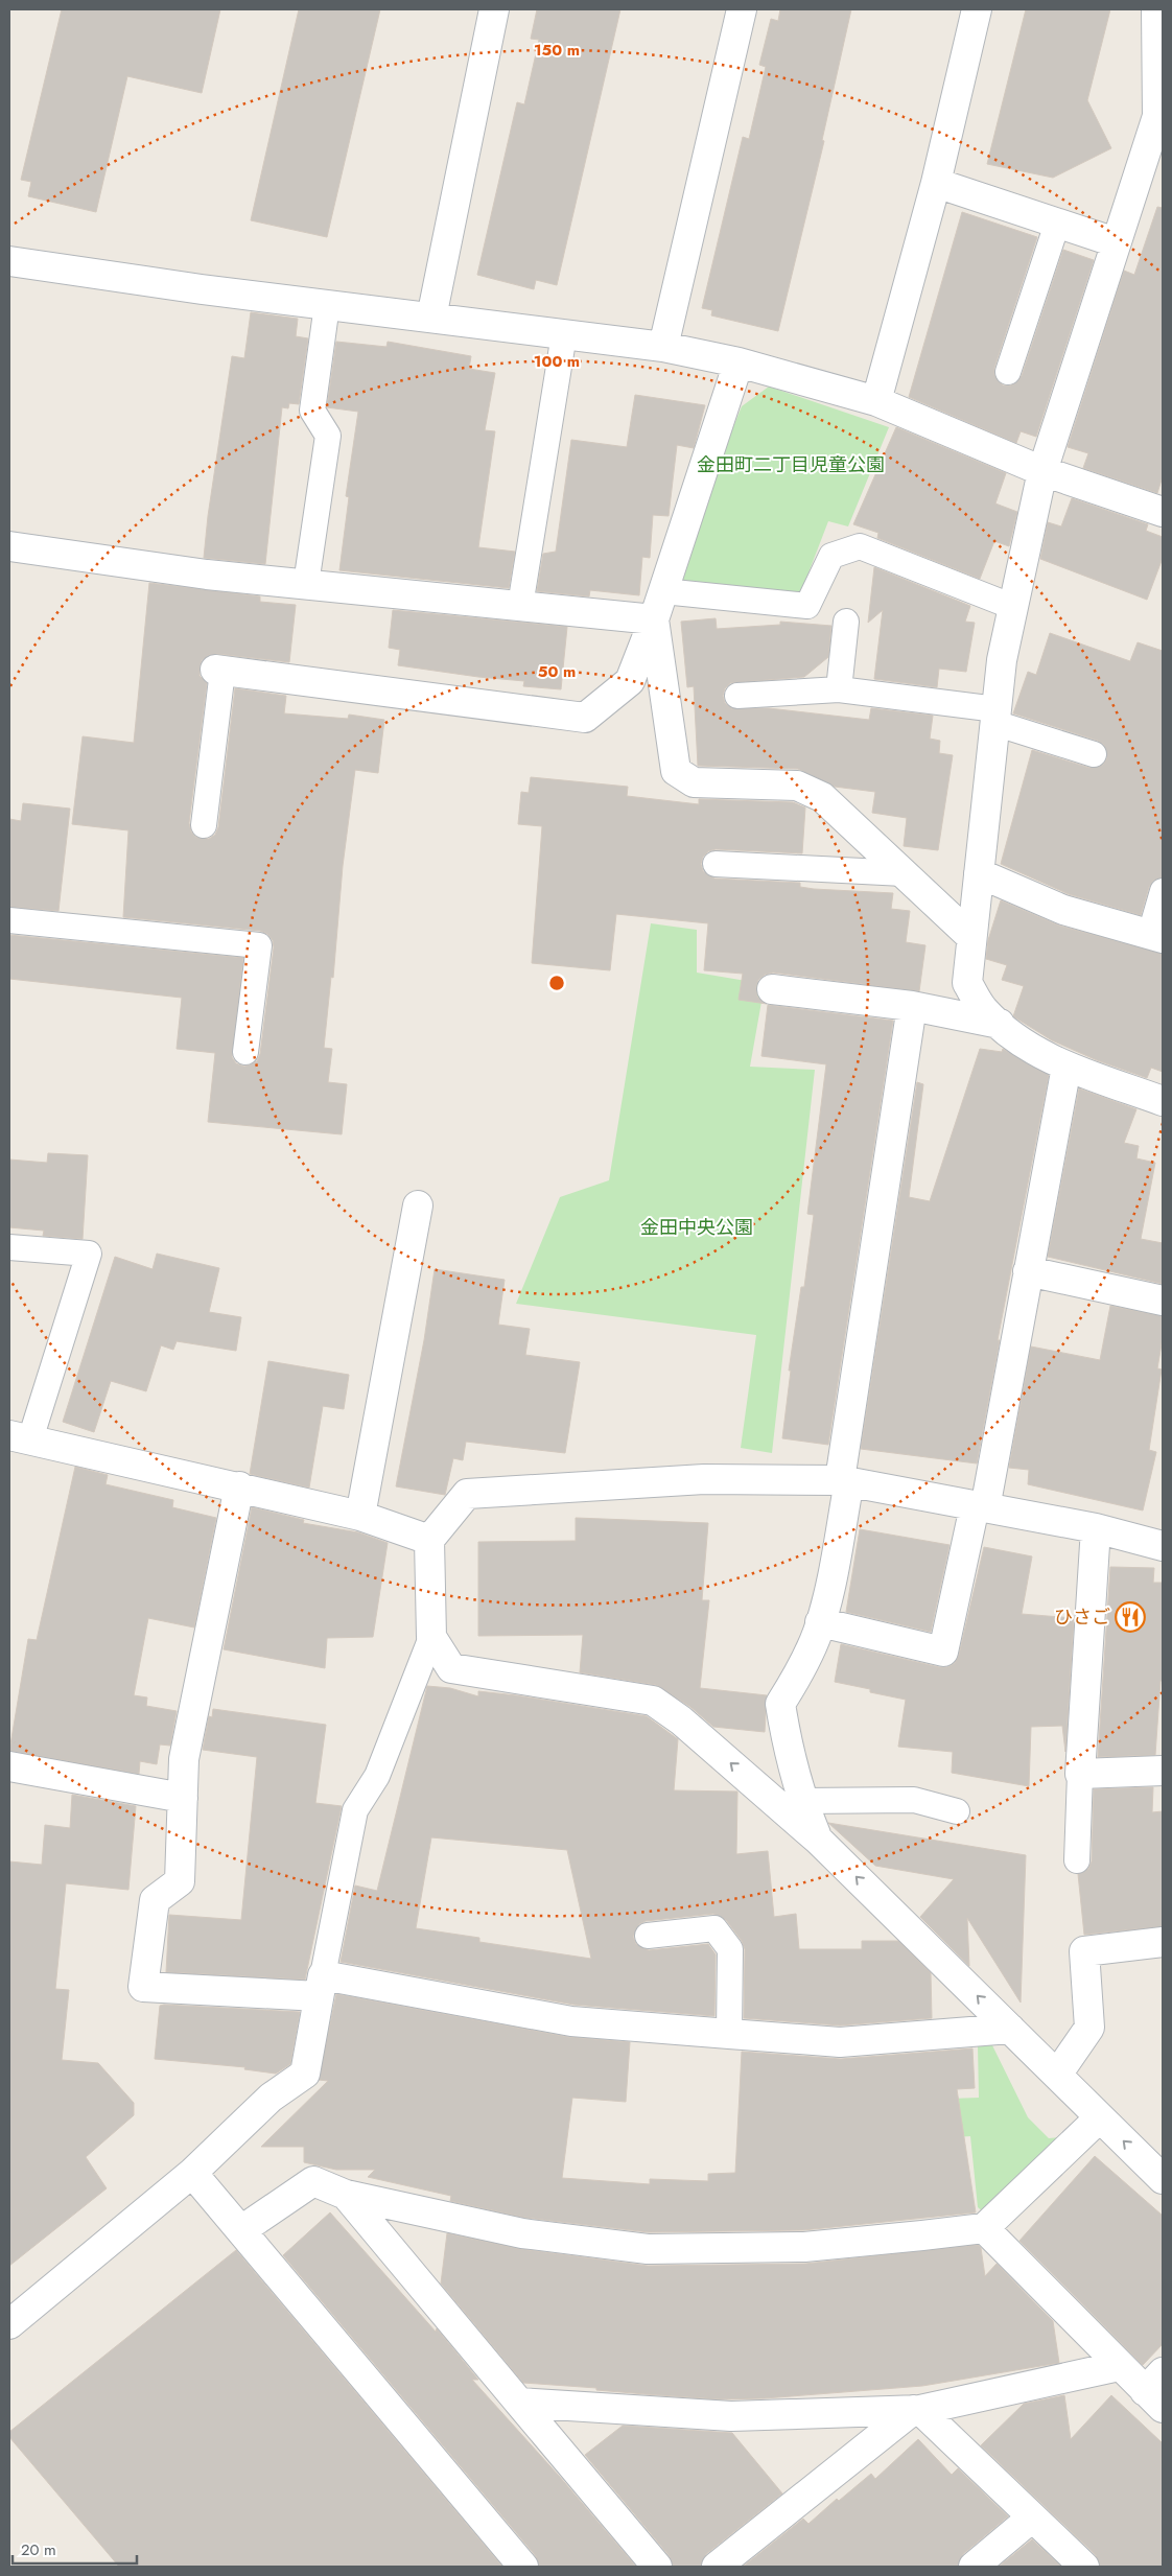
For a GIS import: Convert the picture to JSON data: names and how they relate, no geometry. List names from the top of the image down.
{
  "parks": ["金田町二丁目児童公園", "金田中央公園"],
  "places": {
    "restaurant": ["ひさご"]
  },
  "scale_bar": "20 m",
  "rings": ["150 m", "100 m", "50 m"]
}
